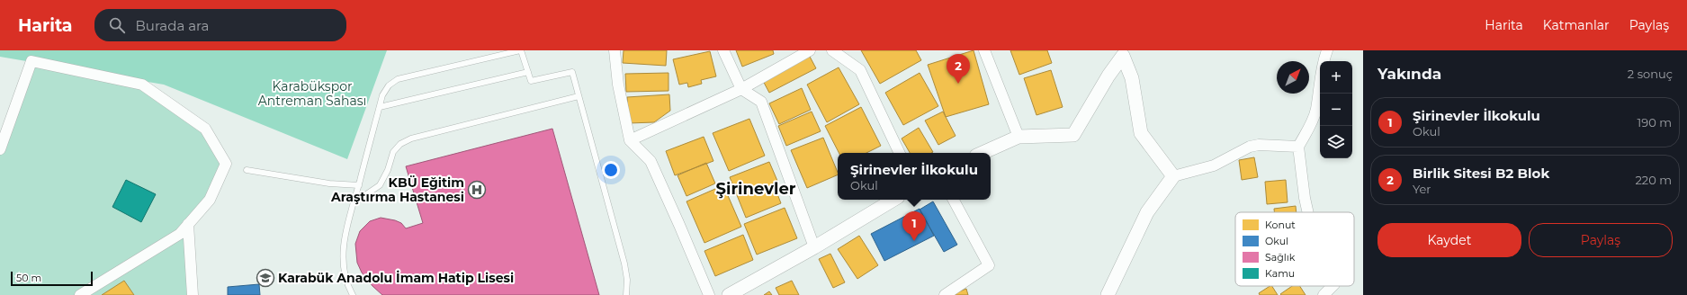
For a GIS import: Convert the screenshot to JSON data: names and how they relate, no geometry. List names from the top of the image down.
{
  "districts": ["Şirinevler"],
  "parks": ["Karabükspor Antreman Sahası"],
  "places": {
    "hospital": ["KBÜ Eğitim Araştırma Hastanesi"],
    "school or university": ["Karabük Anadolu İmam Hatip Lisesi"]
  },
  "legend": [
    "Konut",
    "Okul",
    "Sağlık",
    "Kamu"
  ],
  "scale_bar": "50 m",
  "north": "top right",
  "page": {
    "header": "Harita",
    "search": "Burada ara",
    "nav": ["Harita", "Katmanlar", "Paylaş"],
    "heading": ["Yakında", "2 sonuç"],
    "pins": ["2", "1"],
    "map_buttons": ["+", "−"],
    "list": [
      {
        "mark": "1",
        "name": "Şirinevler İlkokulu",
        "note": "Okul",
        "value": "190 m"
      },
      {
        "mark": "2",
        "name": "Birlik Sitesi B2 Blok",
        "note": "Yer",
        "value": "220 m"
      }
    ],
    "popup": ["Şirinevler İlkokulu", "Okul"],
    "buttons": ["Kaydet", "Paylaş"],
    "scale": "50 m"
  }
}
